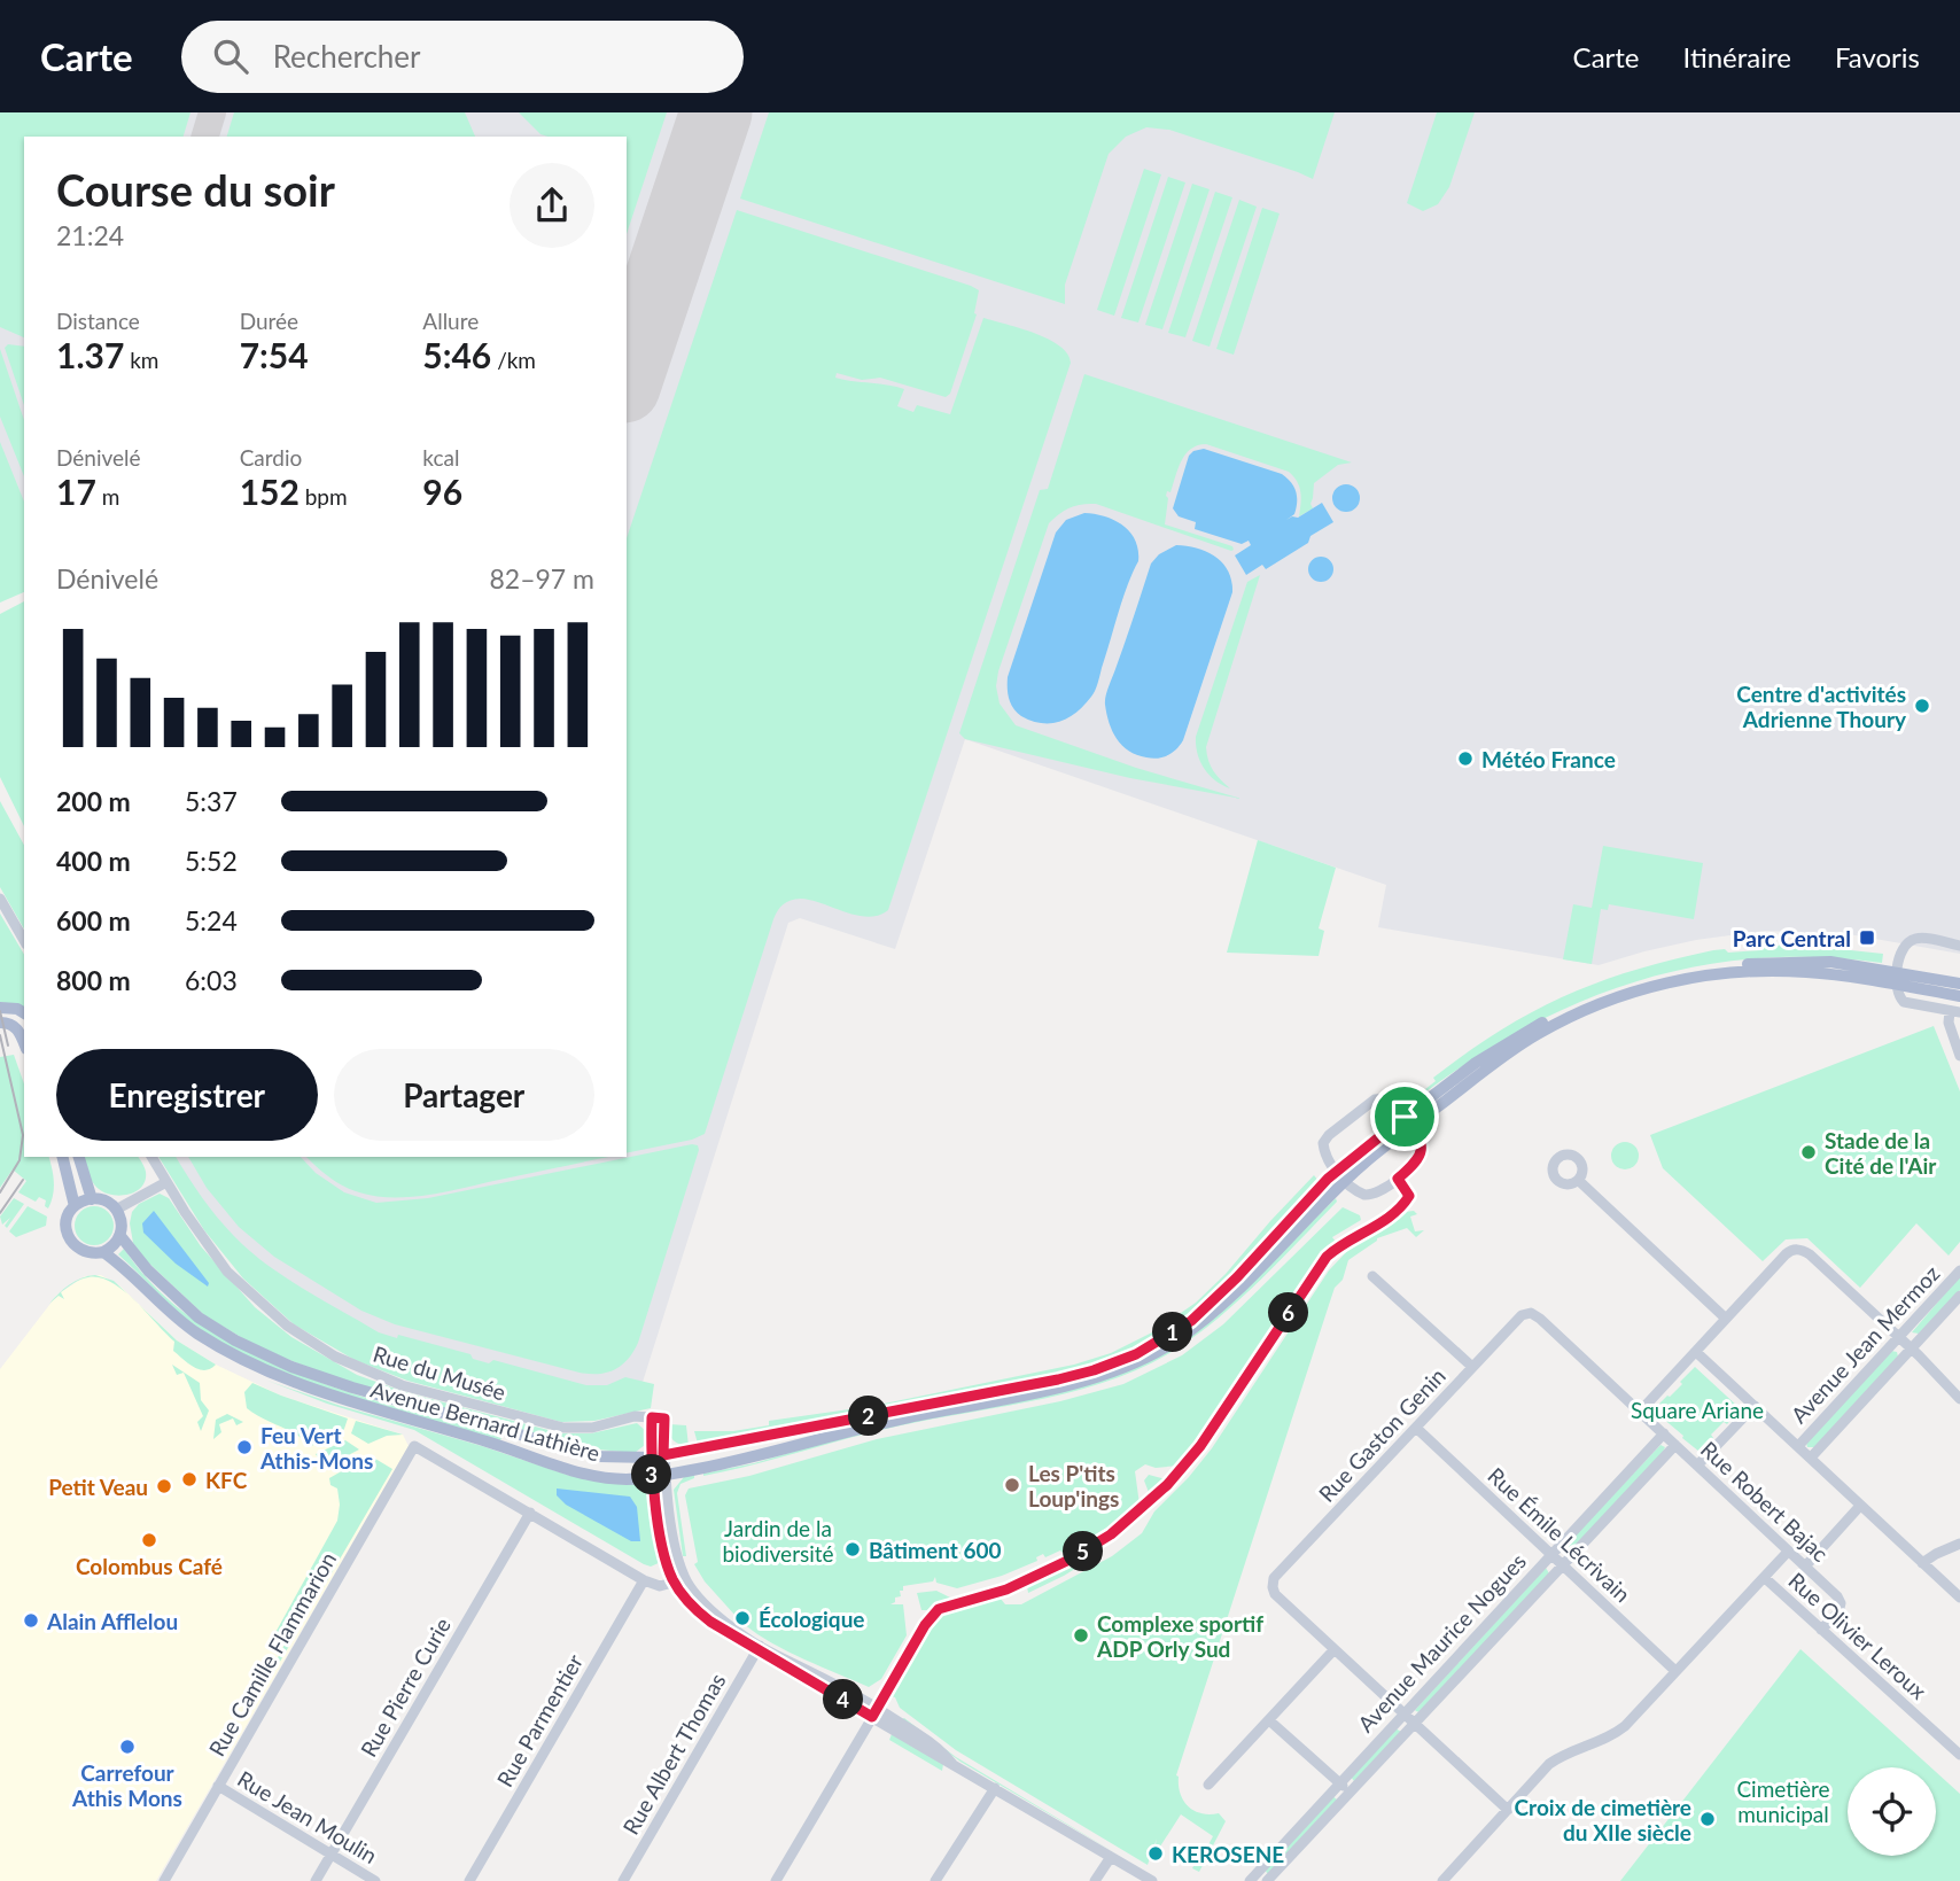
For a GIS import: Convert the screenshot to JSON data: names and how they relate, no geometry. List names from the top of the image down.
{
  "streets": {
    "main road": ["Avenue Bernard Lathière"],
    "street": [
      "Avenue Jean Mermoz",
      "Rue du Musée",
      "Rue Gaston Genin",
      "Rue Robert Bajac",
      "Rue Émile Lécrivain",
      "Rue Olivier Leroux",
      "Avenue Maurice Nogues",
      "Rue Camille Flammarion",
      "Rue Pierre Curie",
      "Rue Parmentier",
      "Rue Albert Thomas",
      "Rue Jean Moulin"
    ]
  },
  "crossings": [
    ["Rue du Musée", "Avenue Bernard Lathière"],
    ["Rue Gaston Genin", "Rue Robert Bajac"],
    ["Rue Gaston Genin", "Rue Émile Lécrivain"],
    ["Rue Robert Bajac", "Rue Olivier Leroux"],
    ["Rue Robert Bajac", "Avenue Maurice Nogues"],
    ["Rue Émile Lécrivain", "Avenue Maurice Nogues"],
    ["Rue Camille Flammarion", "Rue Pierre Curie"],
    ["Rue Camille Flammarion", "Rue Jean Moulin"],
    ["Rue Pierre Curie", "Rue Jean Moulin"]
  ],
  "parks": ["Square Ariane", "Jardin de la biodiversité", "Cimetière municipal"],
  "places": {
    "other": [
      "Centre d'activités Adrienne Thoury",
      "Météo France",
      "Stade de la Cité de l'Air",
      "Feu Vert Athis-Mons",
      "KFC",
      "Les P'tits Loup'ings",
      "Petit Veau",
      "Colombus Café",
      "Bâtiment 600",
      "Écologique",
      "Alain Afflelou",
      "Complexe sportif ADP Orly Sud",
      "Carrefour Athis Mons",
      "Croix de cimetière du XIIe siècle",
      "KEROSENE"
    ],
    "transit": ["Parc Central"]
  },
  "page": {
    "header": "Carte",
    "search": "Rechercher",
    "nav": ["Carte", "Itinéraire", "Favoris"],
    "heading": ["Course du soir", "21:24"],
    "stats": [
      ["Distance", "1.37 km"],
      ["Durée", "7:54"],
      ["Allure", "5:46 /km"],
      ["Dénivelé", "17 m"],
      ["Cardio", "152 bpm"],
      ["kcal", "96"]
    ],
    "chart": ["Dénivelé", "82–97 m"],
    "list": [
      {
        "name": "200 m",
        "note": "5:37"
      },
      {
        "name": "400 m",
        "note": "5:52"
      },
      {
        "name": "600 m",
        "note": "5:24"
      },
      {
        "name": "800 m",
        "note": "6:03"
      }
    ],
    "buttons": ["Enregistrer", "Partager"],
    "pins": [
      "6",
      "1",
      "2",
      "3",
      "5",
      "4"
    ]
  }
}
